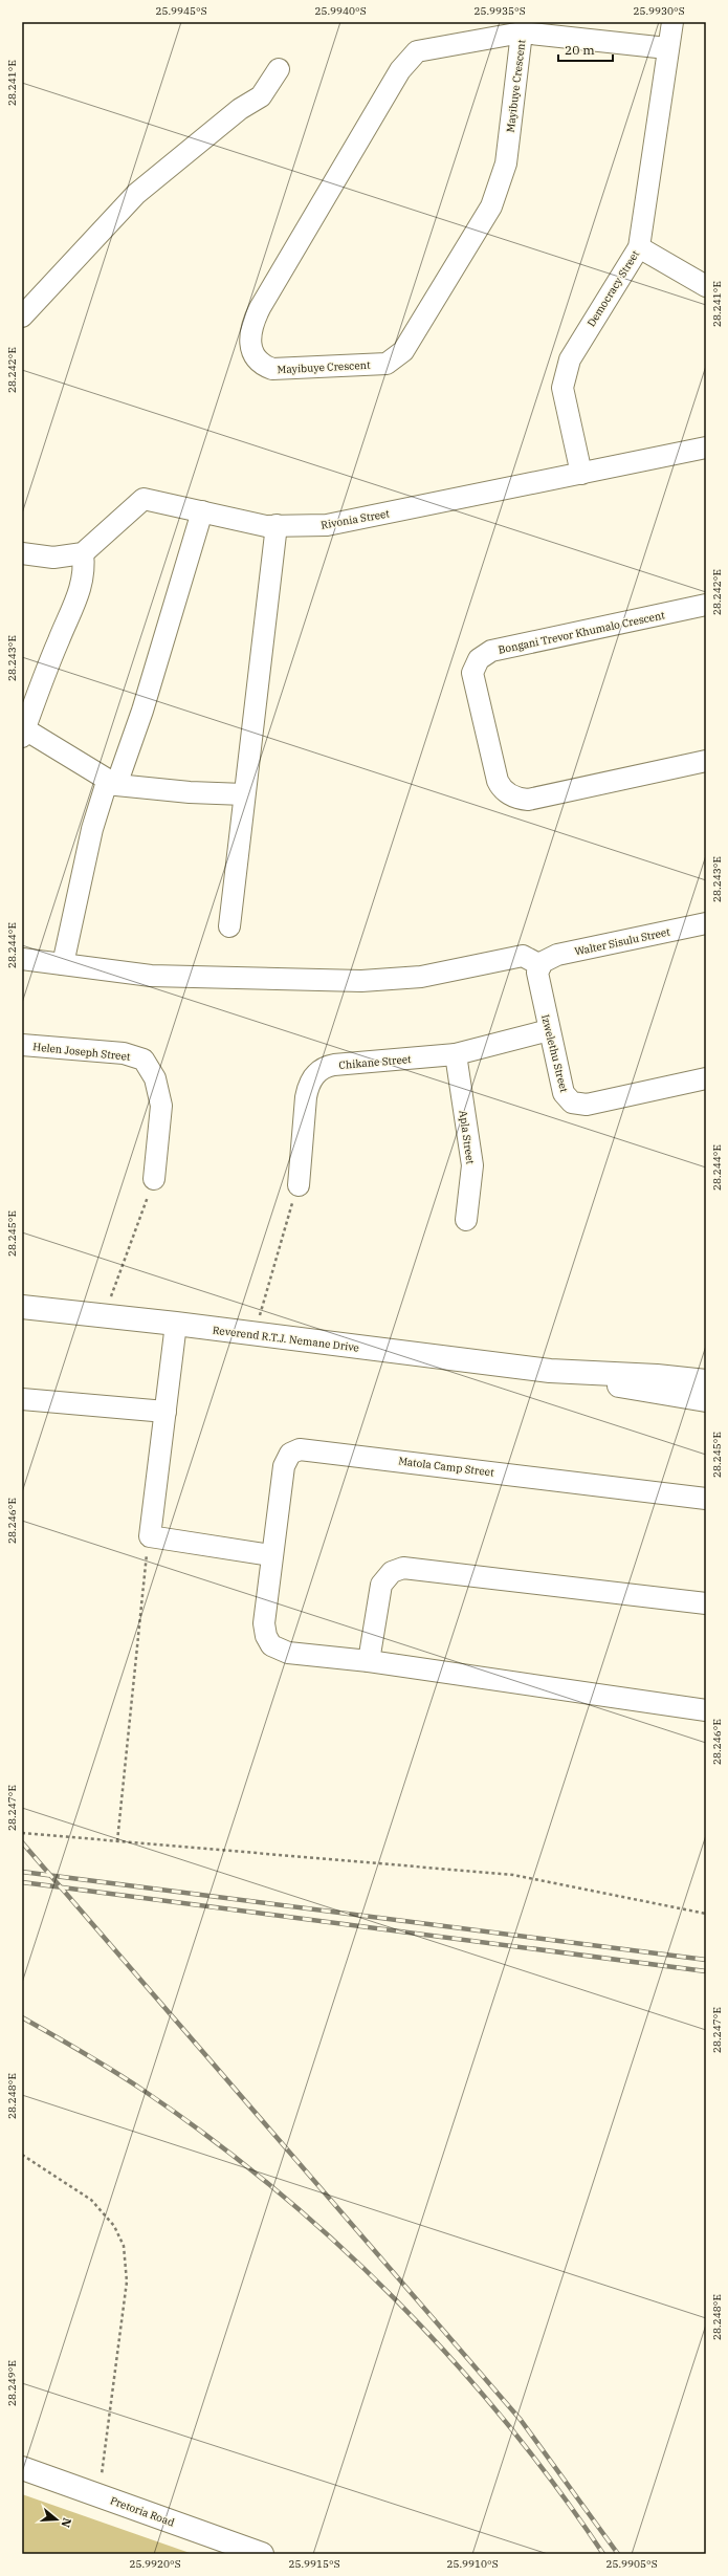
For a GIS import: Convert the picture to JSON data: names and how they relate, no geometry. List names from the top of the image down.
{
  "streets": {
    "main road": ["Reverend R.T.J. Nemane Drive", "Pretoria Road"],
    "street": [
      "Mayibuye Crescent",
      "Democracy Street",
      "Rivonia Street",
      "Bongani Trevor Khumalo Crescent",
      "Walter Sisulu Street",
      "Helen Joseph Street",
      "Izwelethu Street",
      "Chikane Street",
      "Apla Street",
      "Matola Camp Street"
    ]
  },
  "crossings": [
    ["Mayibuye Crescent", "Democracy Street"],
    ["Democracy Street", "Rivonia Street"],
    ["Walter Sisulu Street", "Izwelethu Street"],
    ["Izwelethu Street", "Chikane Street"],
    ["Chikane Street", "Apla Street"]
  ],
  "scale_bar": "20 m",
  "north": "right",
  "coordinates": [
    "25.9945°S",
    "25.9940°S",
    "25.9935°S",
    "25.9930°S",
    "28.241°E",
    "28.242°E",
    "28.243°E",
    "28.244°E",
    "28.245°E",
    "28.246°E",
    "28.247°E",
    "28.248°E",
    "28.249°E",
    "25.9920°S",
    "25.9915°S",
    "25.9910°S",
    "25.9905°S"
  ]
}
